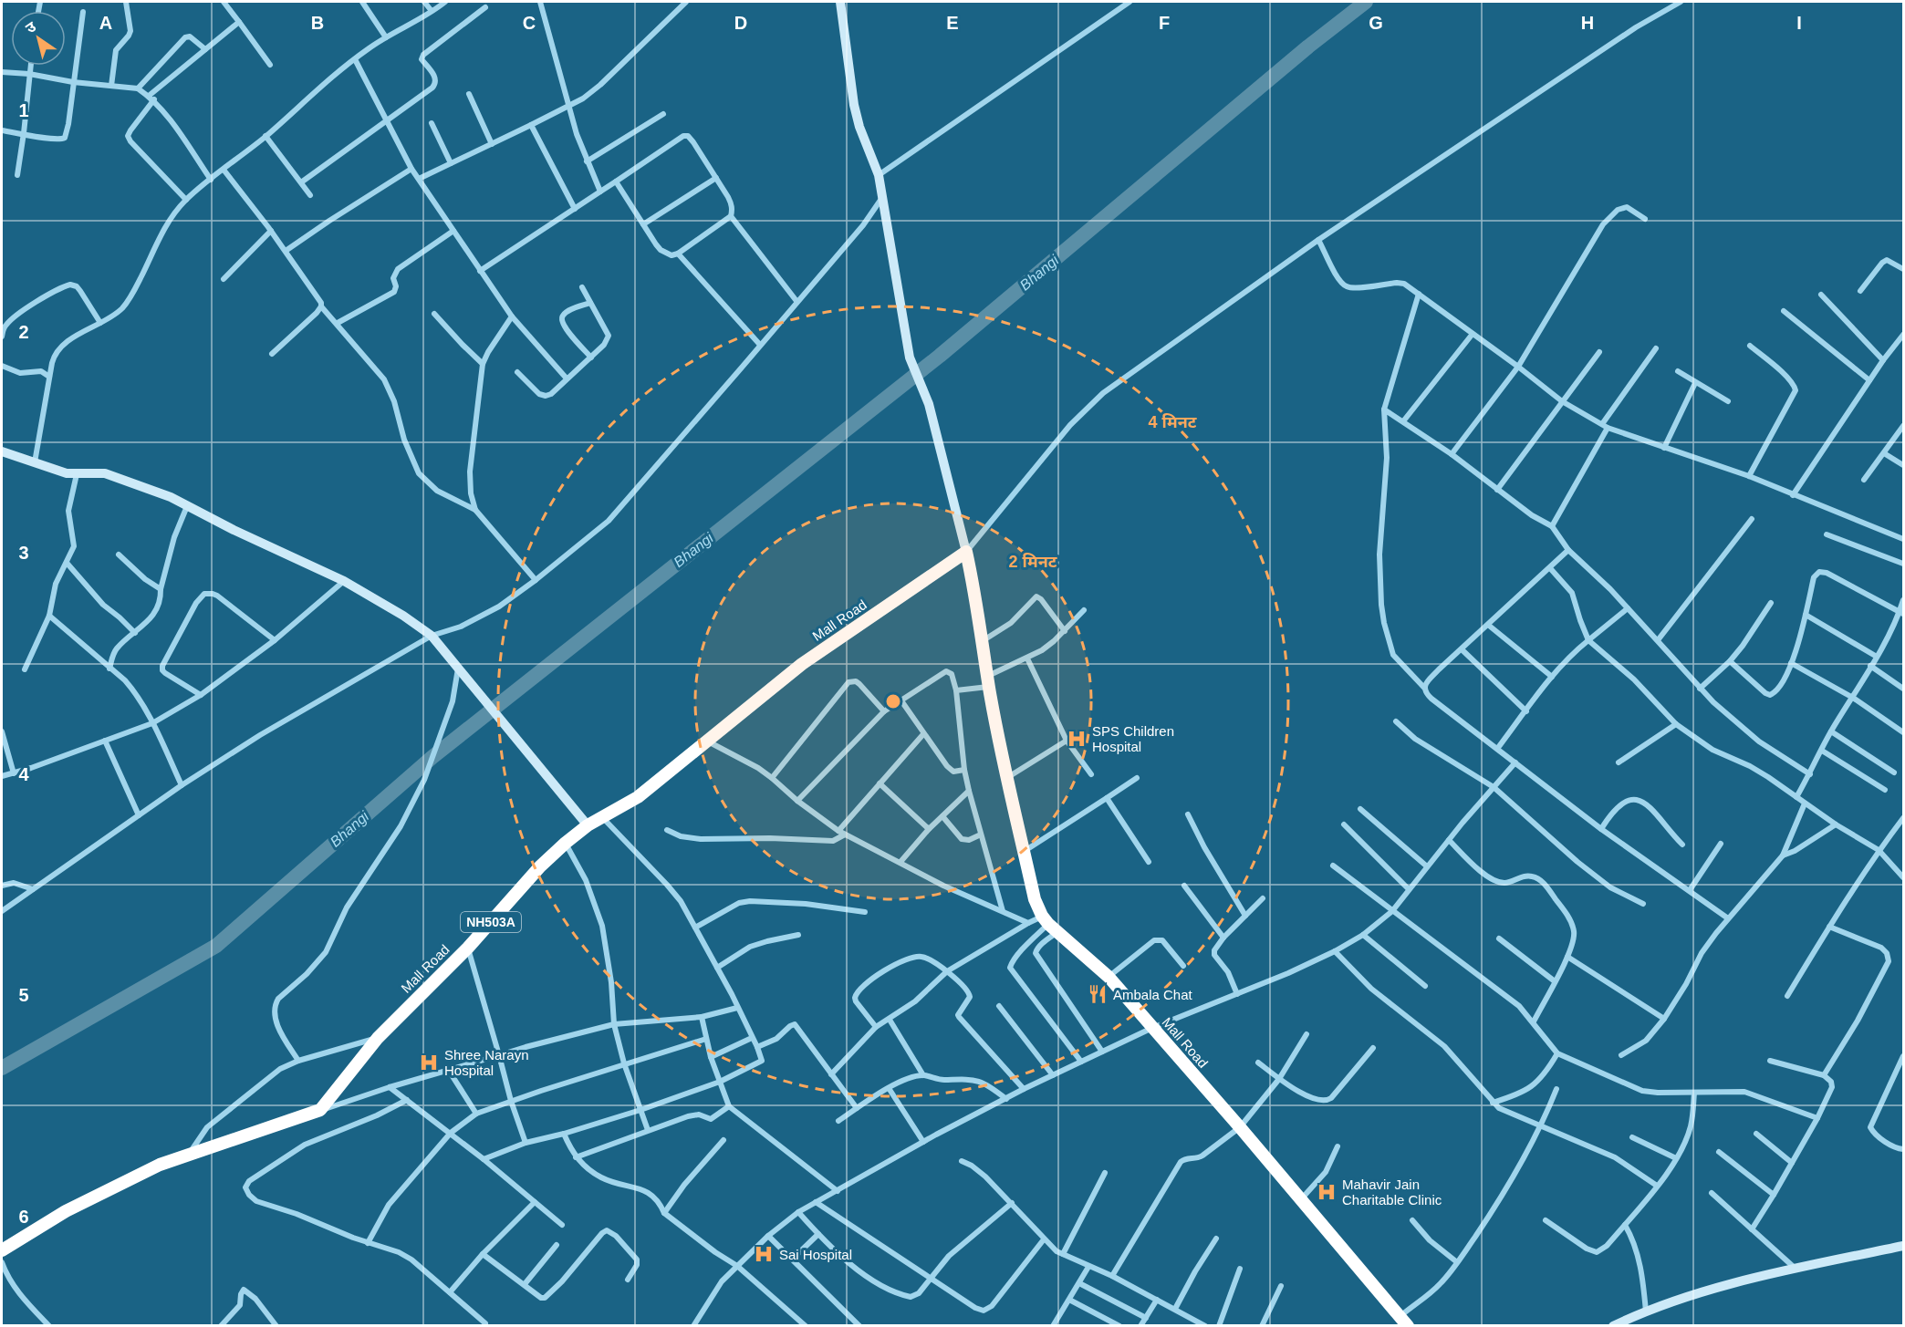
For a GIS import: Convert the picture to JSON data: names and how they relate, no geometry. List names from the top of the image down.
{
  "streets": {
    "highway": ["Mall Road", "NH503A"]
  },
  "water": ["Bhangi"],
  "places": {
    "hospital": [
      "SPS Children Hospital",
      "Shree Narayn Hospital",
      "Mahavir Jain Charitable Clinic",
      "Sai Hospital"
    ],
    "restaurant": ["Ambala Chat"]
  },
  "north": "top left",
  "grid": {
    "columns": [
      "A",
      "B",
      "C",
      "D",
      "E",
      "F",
      "G",
      "H",
      "I"
    ],
    "rows": [
      "1",
      "2",
      "3",
      "4",
      "5",
      "6"
    ]
  },
  "rings": ["4 मिनट", "2 मिनट"]
}
